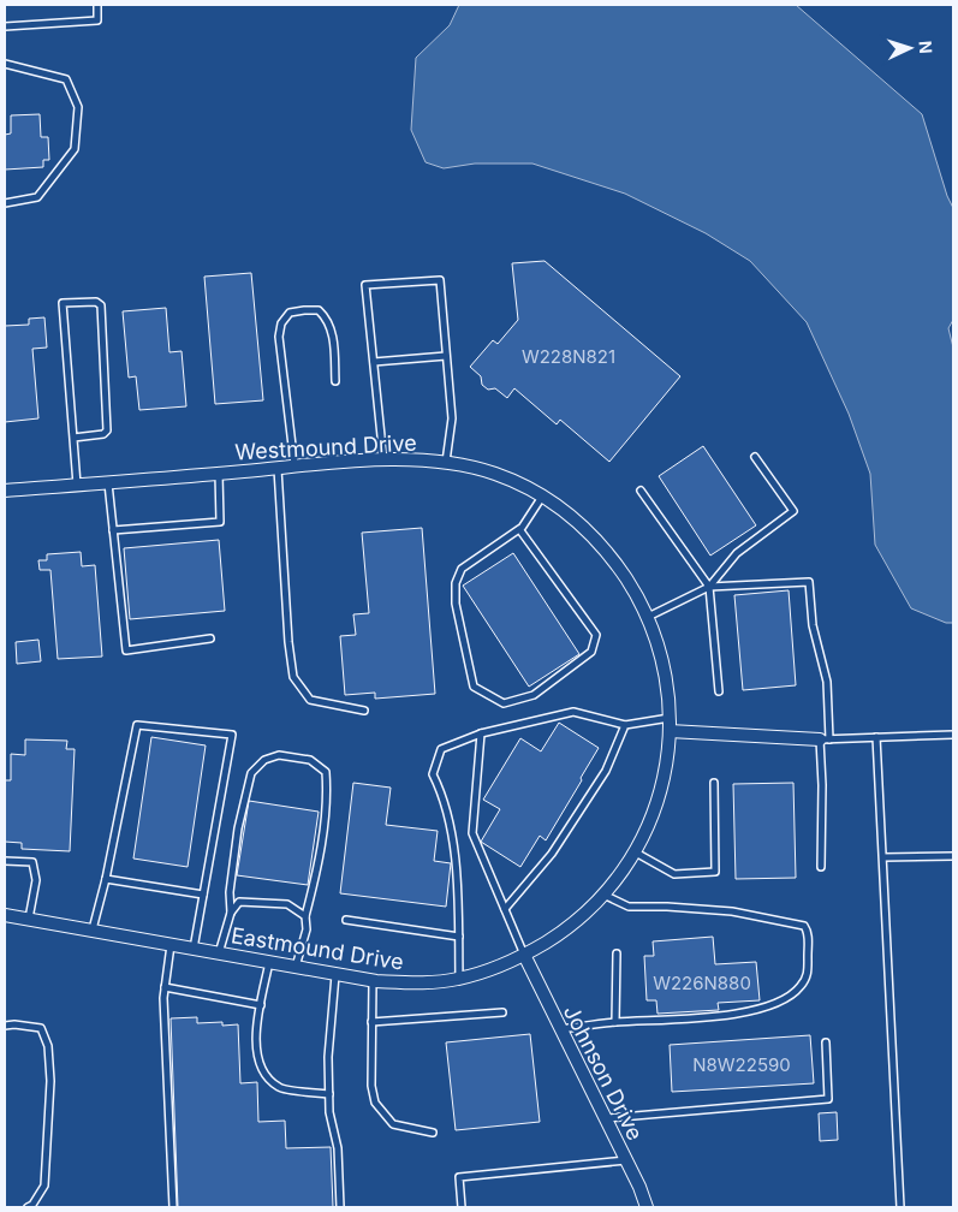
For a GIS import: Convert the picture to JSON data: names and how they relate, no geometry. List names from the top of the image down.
{
  "streets": {
    "street": ["Westmound Drive", "Eastmound Drive", "Johnson Drive"]
  },
  "crossings": [
    ["Westmound Drive", "Eastmound Drive"],
    ["Eastmound Drive", "Johnson Drive"]
  ],
  "house_numbers": ["W228N821", "W226N880", "N8W22590"],
  "north": "right"
}
